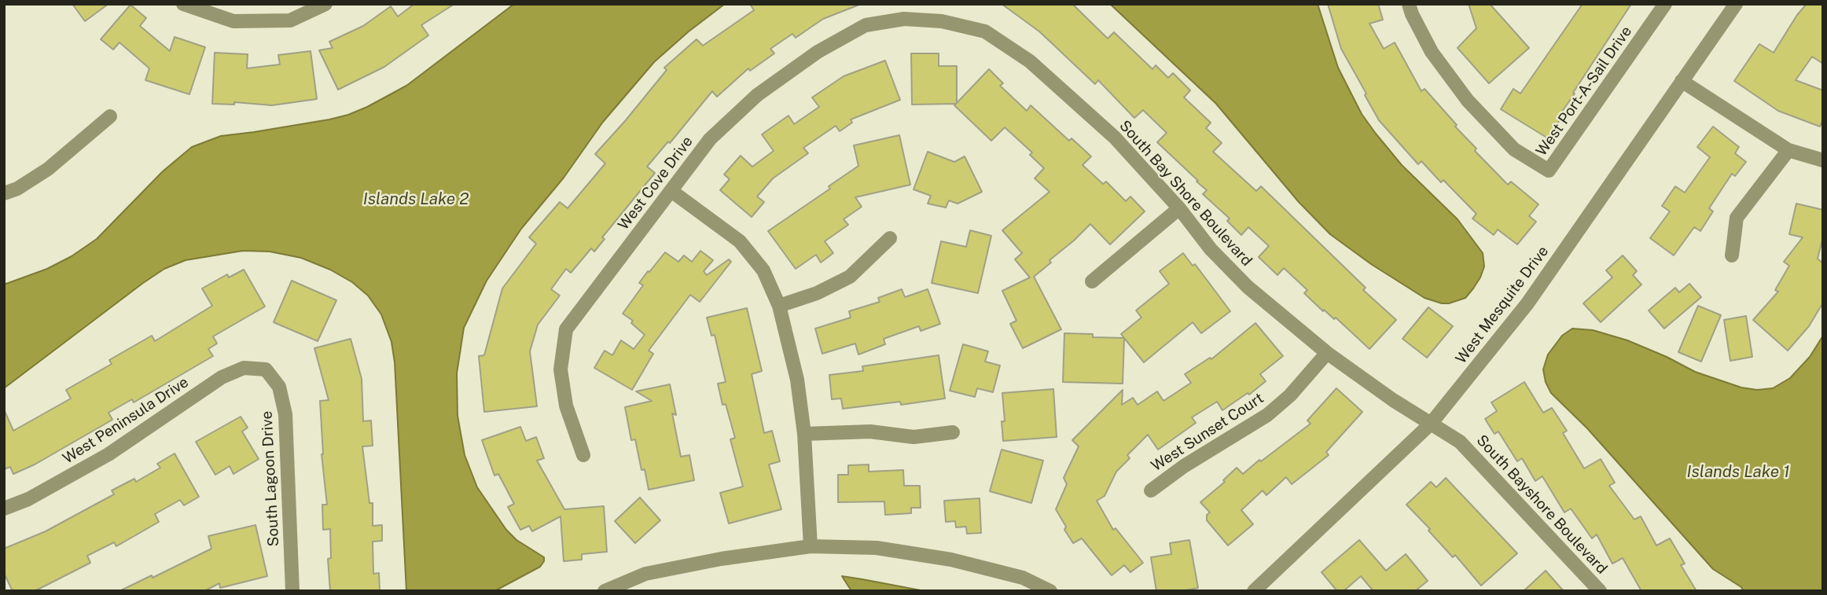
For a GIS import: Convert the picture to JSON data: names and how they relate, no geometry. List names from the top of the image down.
{
  "streets": {
    "street": [
      "West Port-A-Sail Drive",
      "West Cove Drive",
      "South Bay Shore Boulevard",
      "West Mesquite Drive",
      "West Peninsula Drive",
      "West Sunset Court",
      "South Lagoon Drive",
      "South Bayshore Boulevard"
    ]
  },
  "crossings": [
    ["West Cove Drive", "South Bay Shore Boulevard"],
    ["South Bay Shore Boulevard", "West Mesquite Drive"],
    ["South Bay Shore Boulevard", "West Sunset Court"],
    ["South Bay Shore Boulevard", "South Bayshore Boulevard"],
    ["West Mesquite Drive", "South Bayshore Boulevard"],
    ["West Peninsula Drive", "South Lagoon Drive"]
  ],
  "water": ["Islands Lake 2", "Islands Lake 1"]
}
